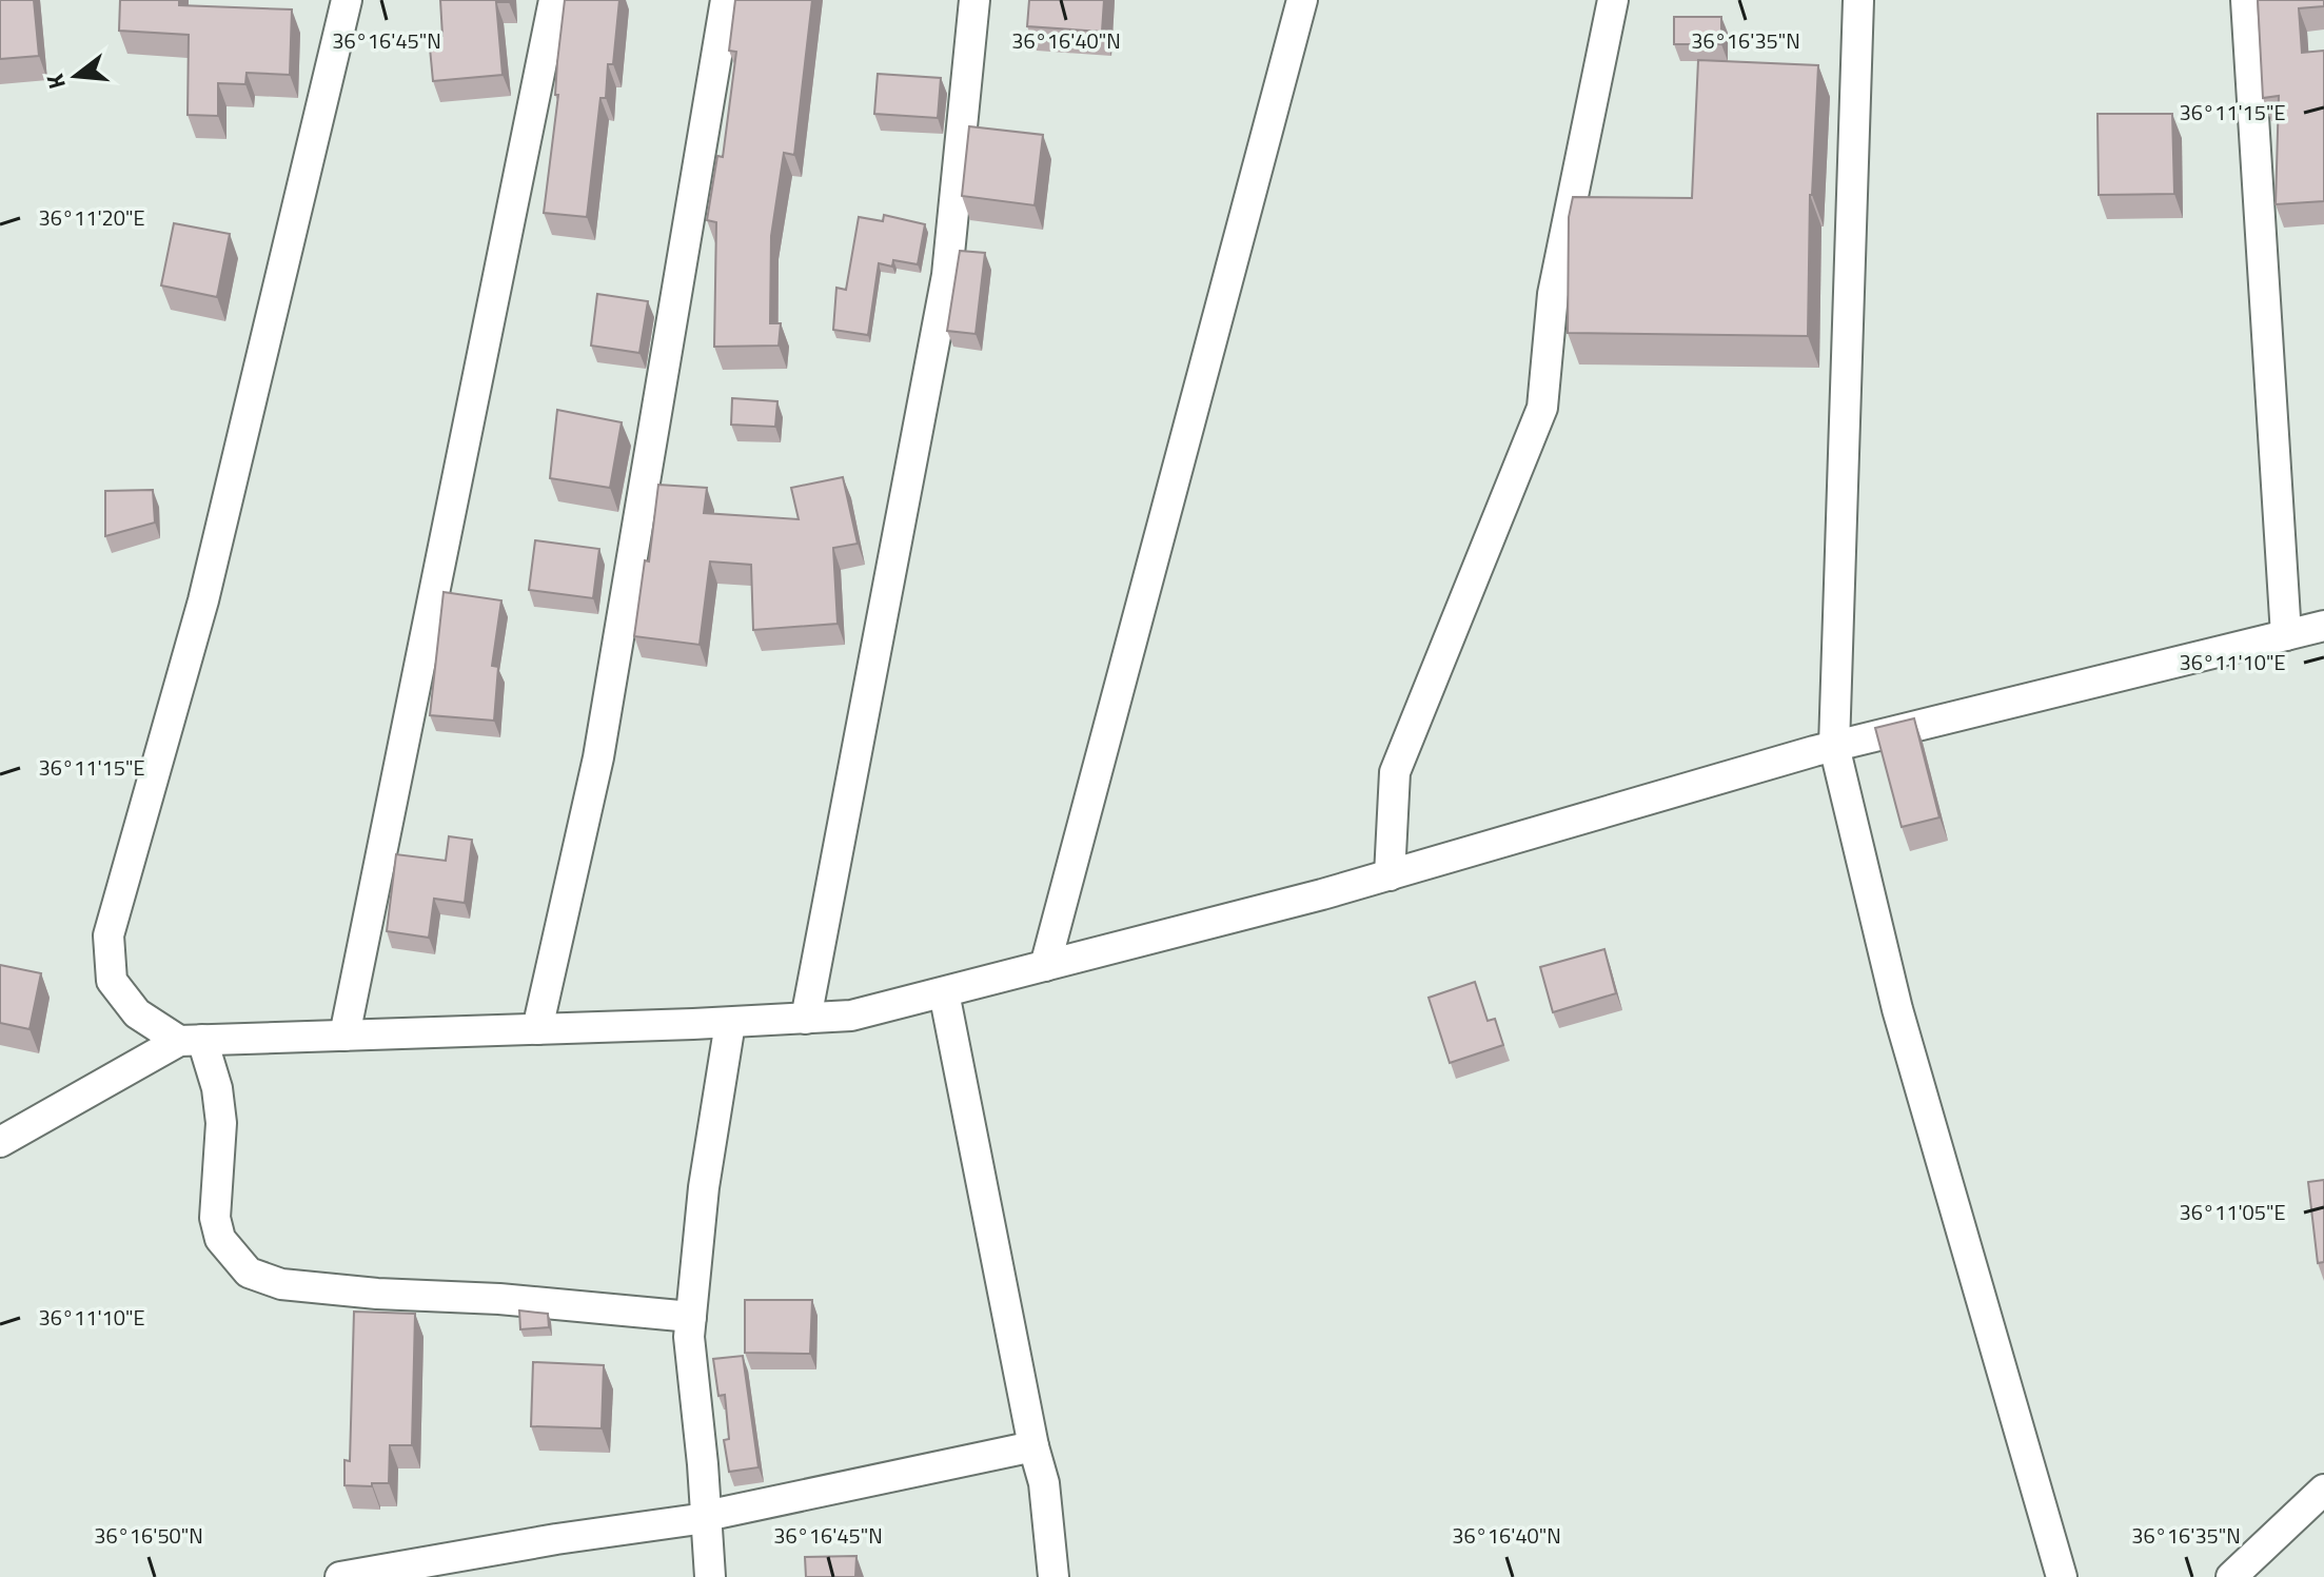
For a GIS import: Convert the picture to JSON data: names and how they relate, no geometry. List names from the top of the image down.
{
  "north": "left",
  "coordinates": [
    "36°16'45\"N",
    "36°16'40\"N",
    "36°16'35\"N",
    "36°11'15\"E",
    "36°11'20\"E",
    "36°11'10\"E",
    "36°11'05\"E",
    "36°16'50\"N"
  ]
}
